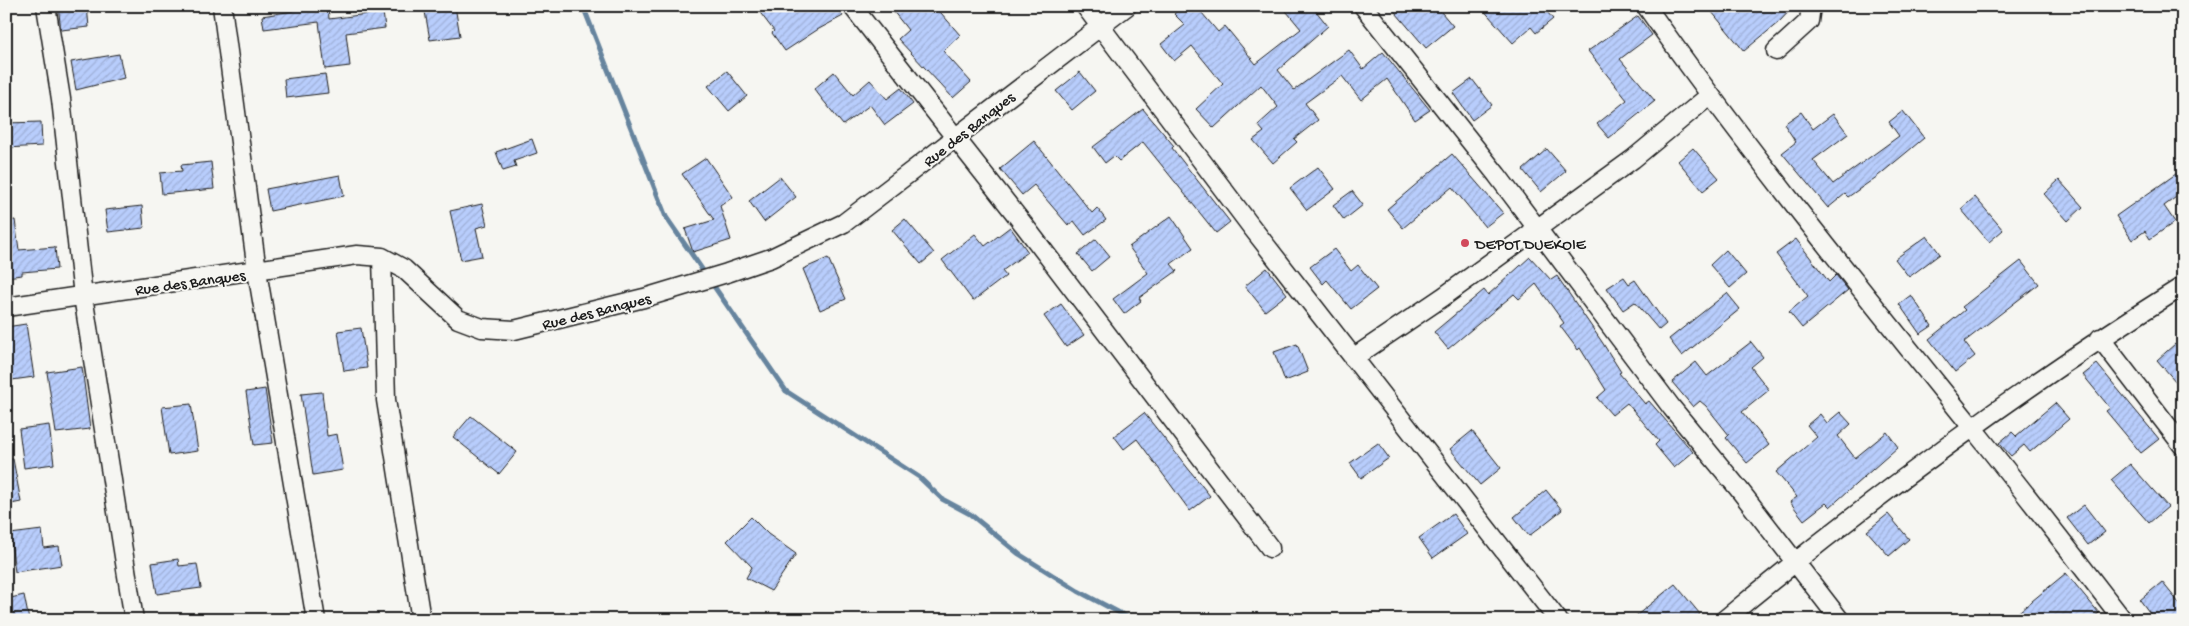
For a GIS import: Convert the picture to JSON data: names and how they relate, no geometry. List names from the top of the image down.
{
  "streets": {
    "street": ["Rue des Banques"]
  },
  "places": ["DEPOT DUEKOIE"]
}
